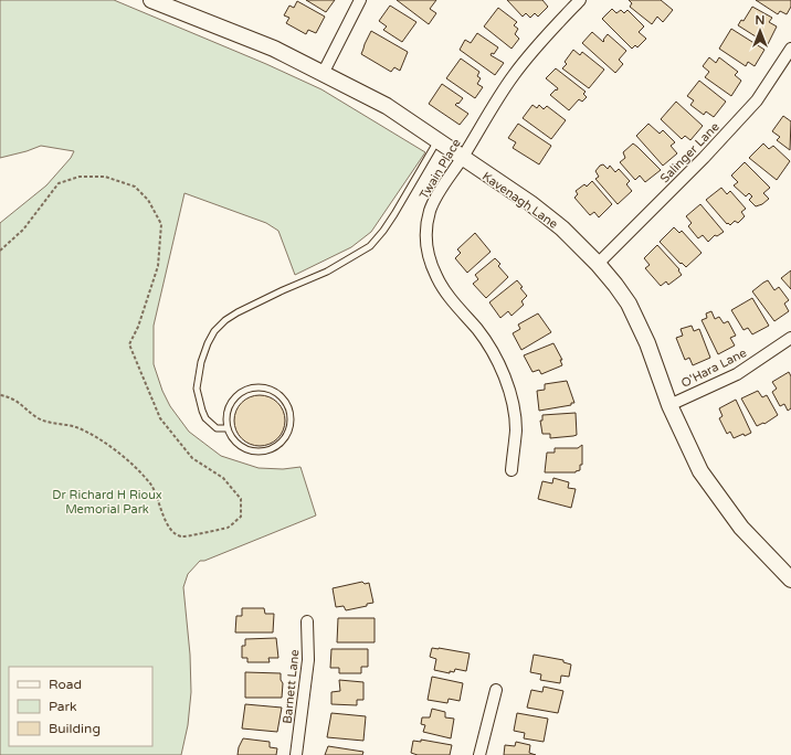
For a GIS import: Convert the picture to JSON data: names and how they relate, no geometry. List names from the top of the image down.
{
  "streets": {
    "main road": ["Kavenagh Lane"],
    "street": [
      "Salinger Lane",
      "Twain Place",
      "O'Hara Lane",
      "Barnett Lane"
    ]
  },
  "crossings": [
    ["Salinger Lane", "Kavenagh Lane"],
    ["Twain Place", "Kavenagh Lane"],
    ["Kavenagh Lane", "O'Hara Lane"]
  ],
  "parks": ["Dr Richard H Rioux Memorial Park"],
  "legend": ["Road", "Park", "Building"],
  "north": "top"
}
